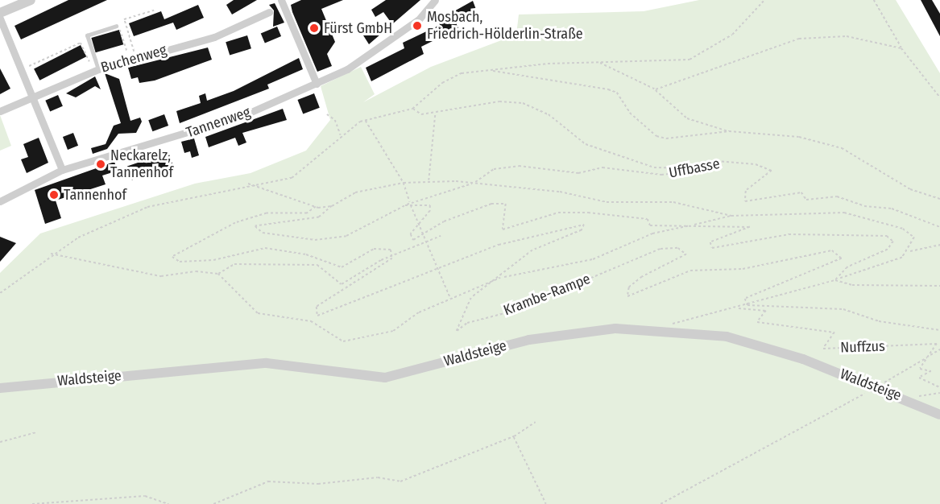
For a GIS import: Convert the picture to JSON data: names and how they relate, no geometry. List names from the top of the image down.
{
  "streets": {
    "street": ["Buchenweg", "Tannenweg", "Waldsteige"],
    "path": ["Uffbasse", "Krambe-Rampe", "Nuffzus"]
  },
  "places": [
    "Mosbach, Friedrich-Hölderlin-Straße",
    "Fürst GmbH",
    "Neckarelz, Tannenhof",
    "Tannenhof"
  ]
}
